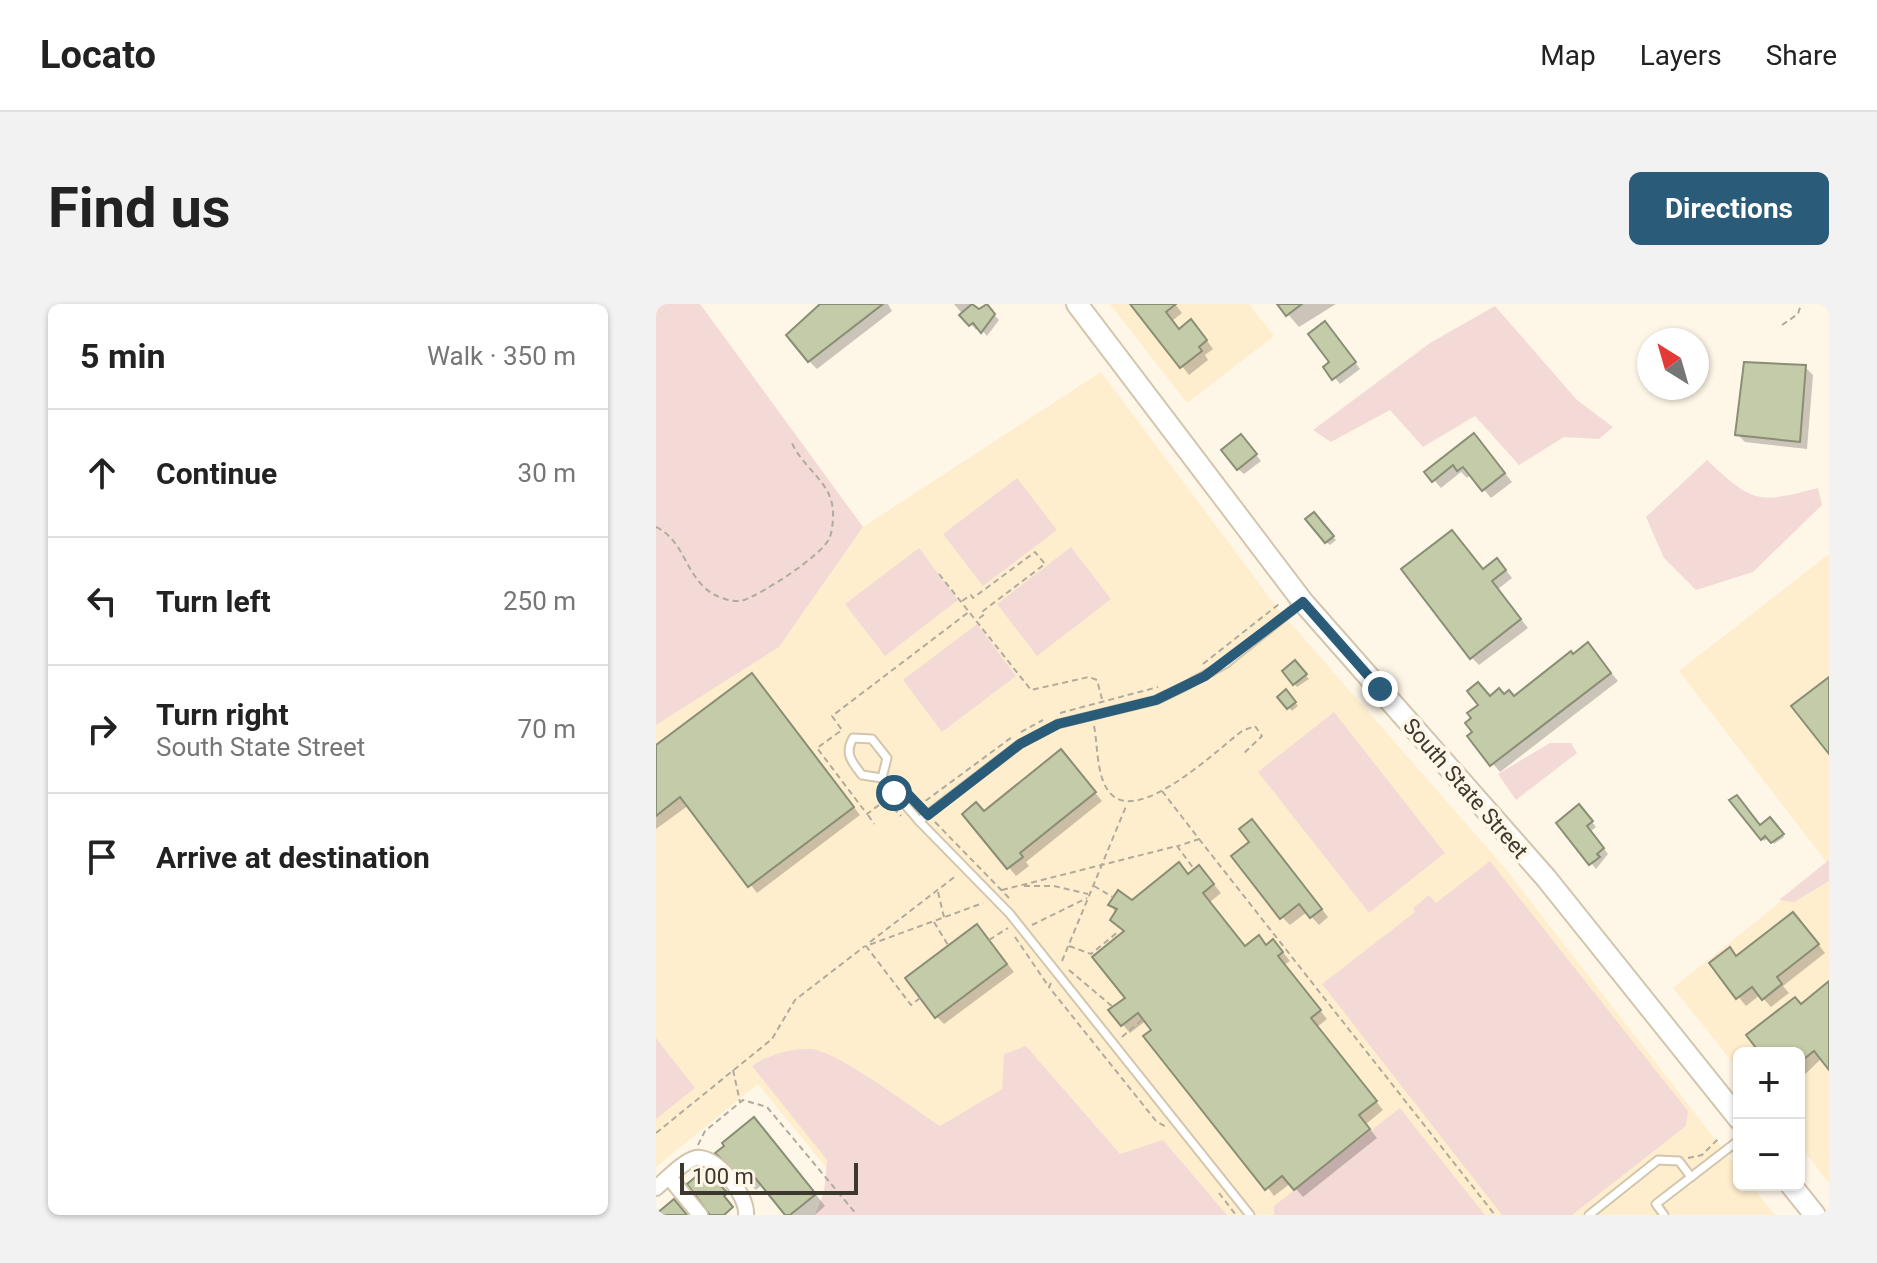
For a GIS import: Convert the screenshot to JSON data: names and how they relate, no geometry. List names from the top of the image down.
{
  "streets": {
    "main road": ["South State Street"]
  },
  "scale_bar": "100 m",
  "north": "top left",
  "page": {
    "header": "Locato",
    "nav": ["Map", "Layers", "Share"],
    "buttons": "Directions",
    "title": "Find us",
    "heading": ["5 min", "Walk · 350 m"],
    "list": [
      ["Continue", "30 m"],
      ["Turn left", "250 m"],
      ["Turn right", "South State Street", "70 m"],
      "Arrive at destination"
    ],
    "map_buttons": ["+", "−"],
    "scale": "100 m"
  }
}
